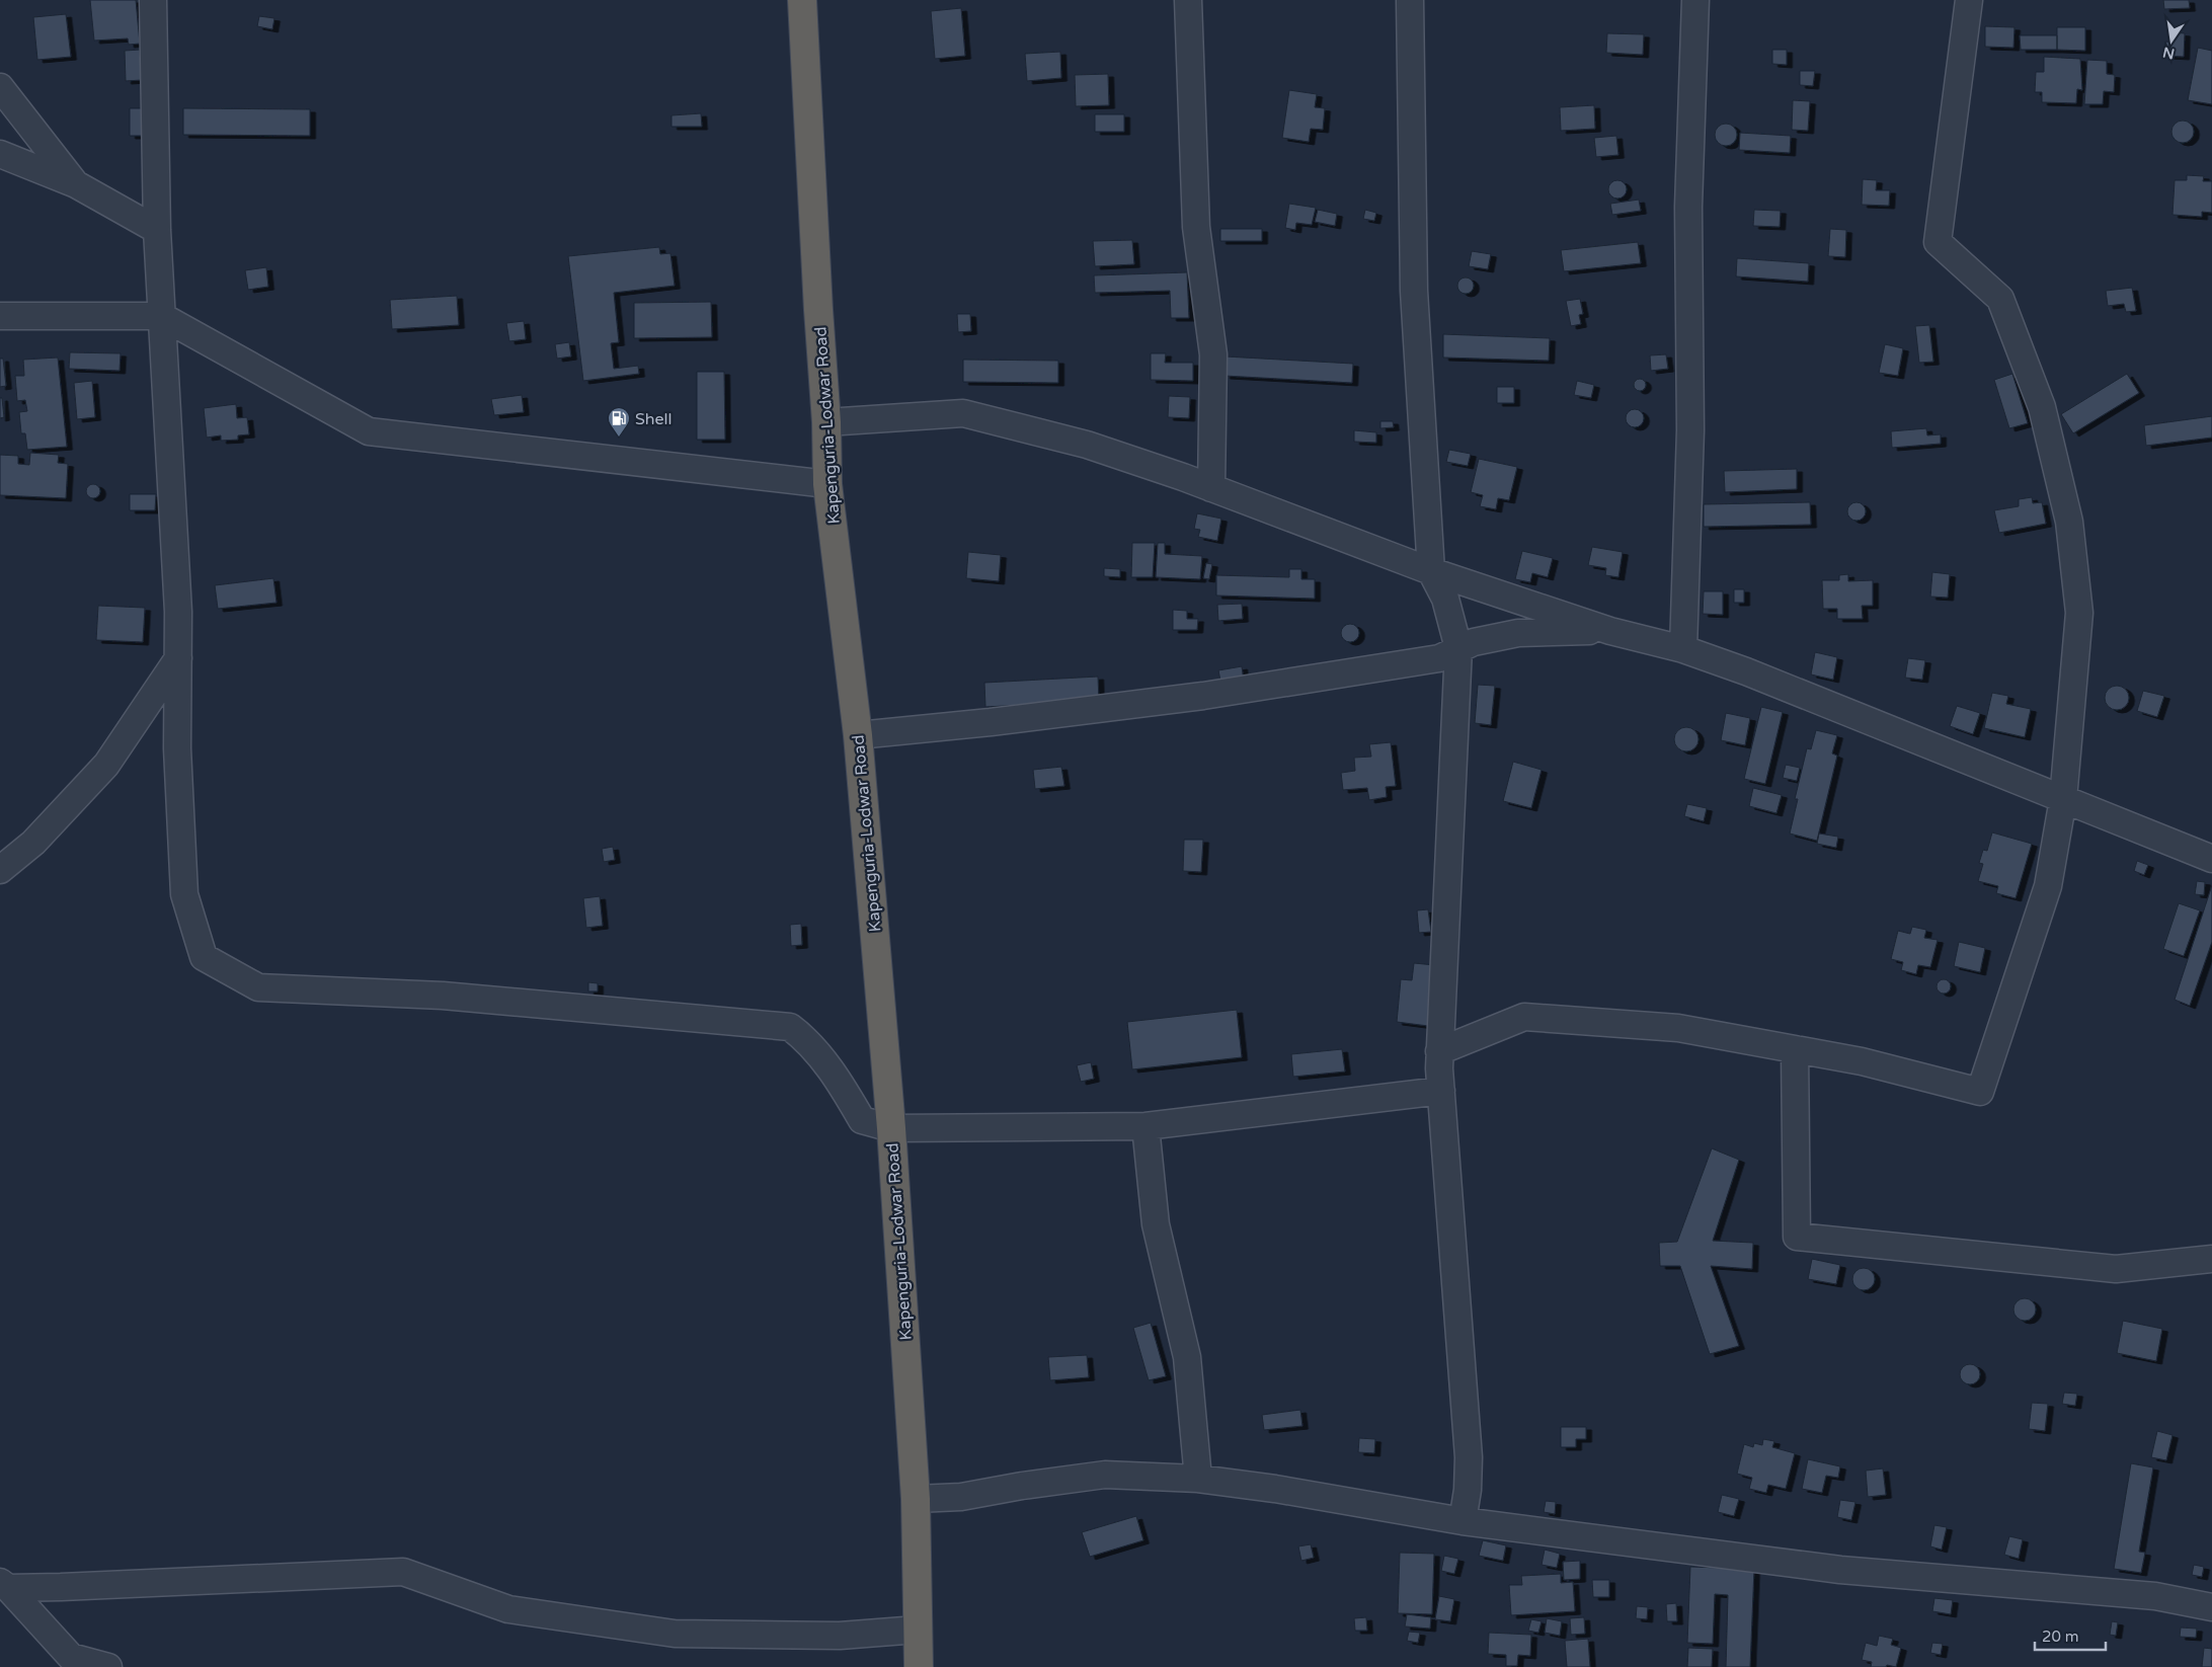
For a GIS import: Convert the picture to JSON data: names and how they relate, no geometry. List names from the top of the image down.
{
  "streets": {
    "highway": ["Kapenguria-Lodwar Road"]
  },
  "places": {
    "fuel station": ["Shell"]
  },
  "scale_bar": "20 m",
  "north": "bottom"
}
